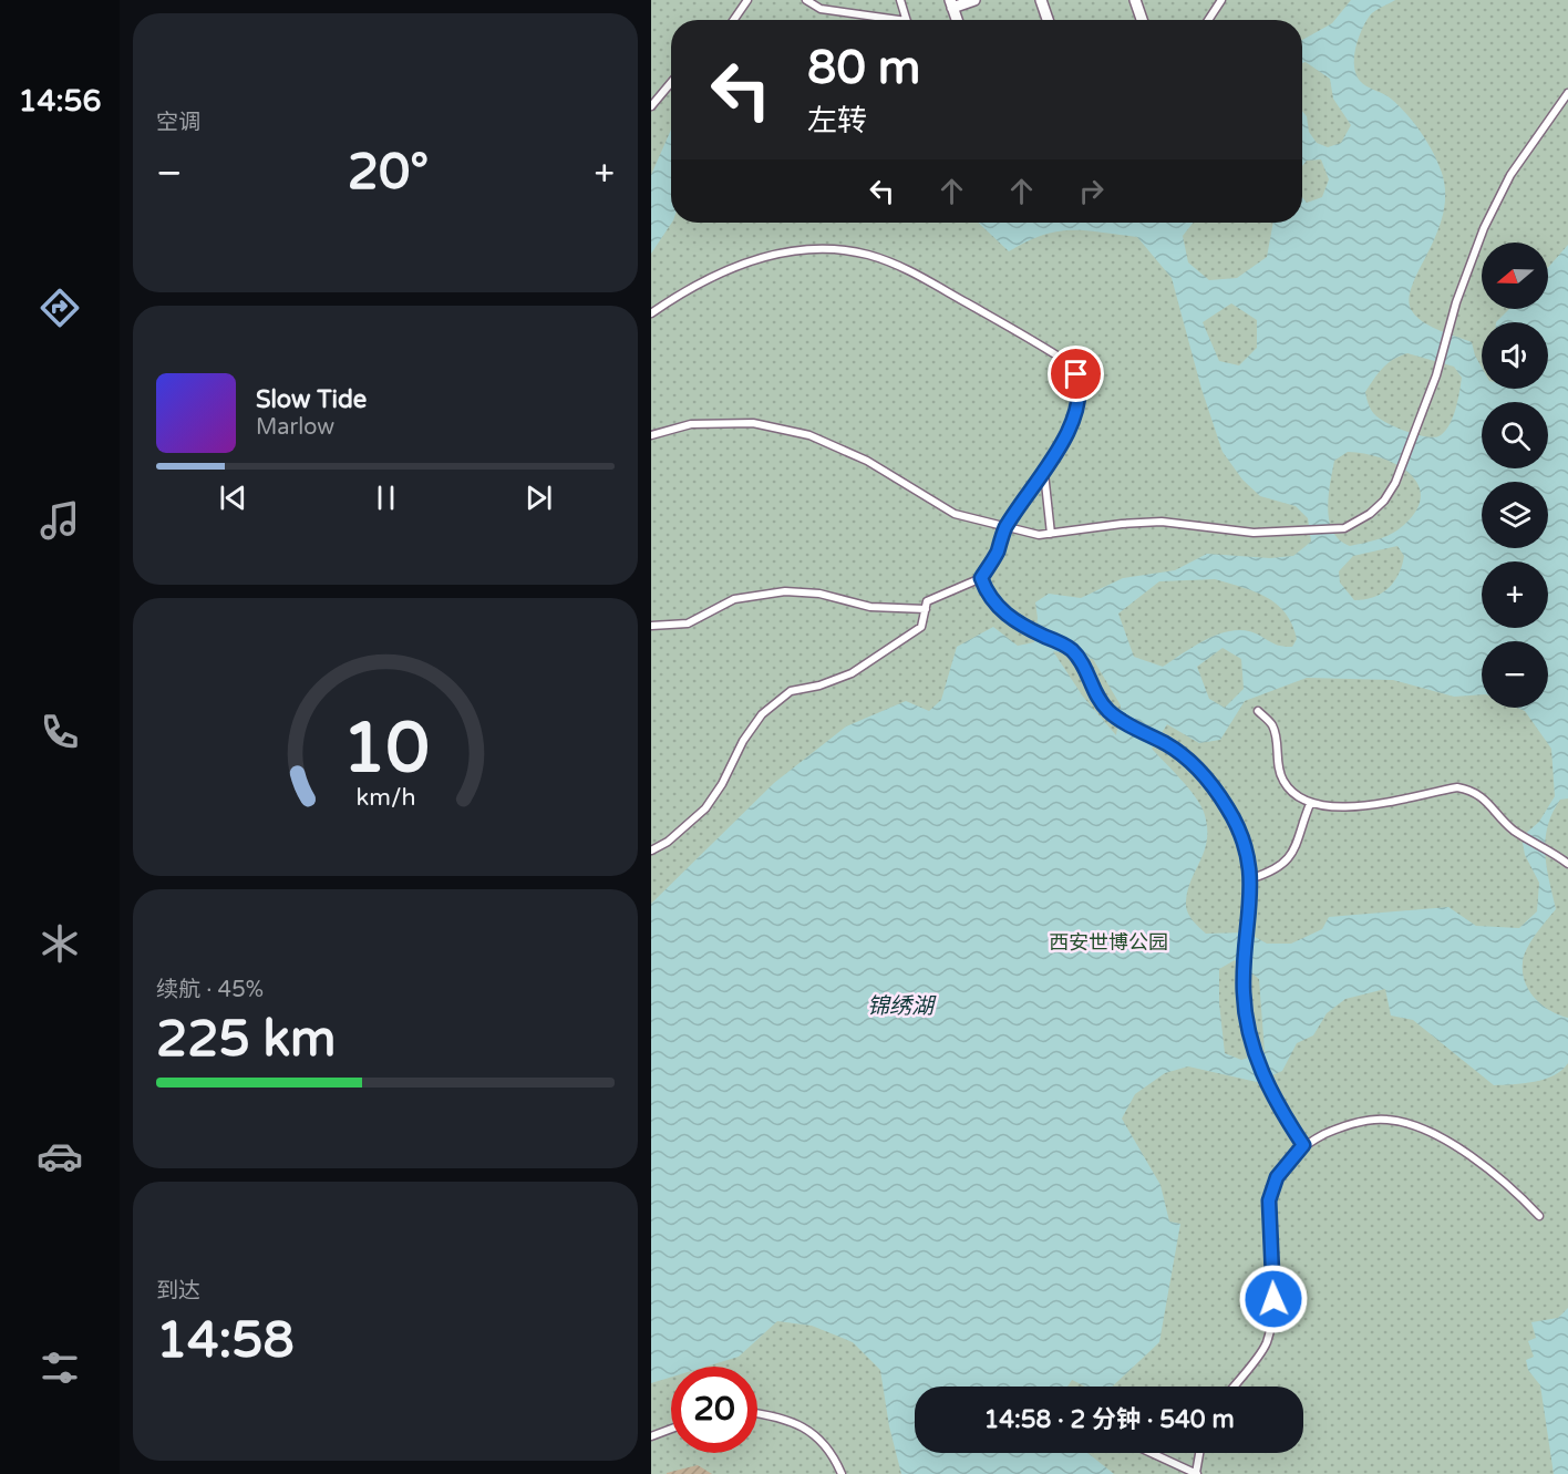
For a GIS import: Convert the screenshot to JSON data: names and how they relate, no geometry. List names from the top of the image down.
{
  "water": ["锦绣湖"],
  "parks": ["西安世博公园"],
  "north": "left",
  "page": {
    "tabs": "14:56",
    "tile": [
      "空调",
      ["续航 · 45%", "225 km"],
      ["到达", "14:58"]
    ],
    "turn": ["80 m", "左转"],
    "heat": ["−", "20°", "+"],
    "map_buttons": ["+", "−"],
    "song": ["Slow Tide", "Marlow"],
    "limit": "20",
    "trip": "14:58 · 2 分钟 · 540 m",
    "gauge": ["10", "km/h"]
  }
}
